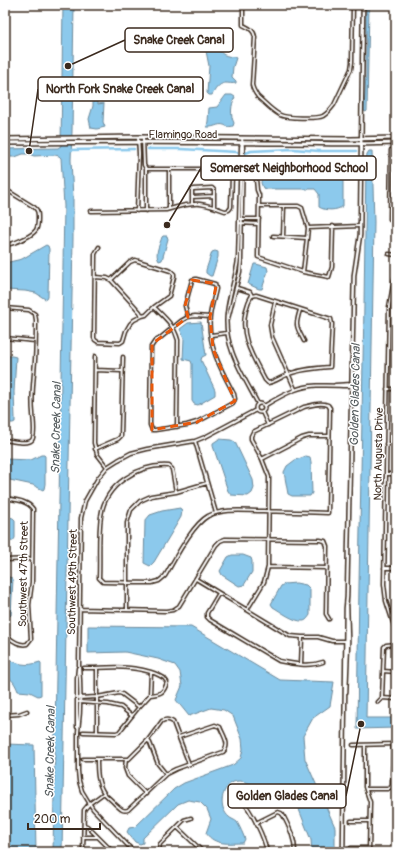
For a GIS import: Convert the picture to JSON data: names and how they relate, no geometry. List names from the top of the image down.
{
  "streets": {
    "main road": ["Flamingo Road"],
    "street": ["North Augusta Drive", "Southwest 47th Street", "Southwest 49th Street"]
  },
  "water": ["Golden Glades Canal", "Snake Creek Canal"],
  "places": [
    "Snake Creek Canal",
    "North Fork Snake Creek Canal",
    "Somerset Neighborhood School",
    "Golden Glades Canal"
  ],
  "scale_bar": "200 m"
}
